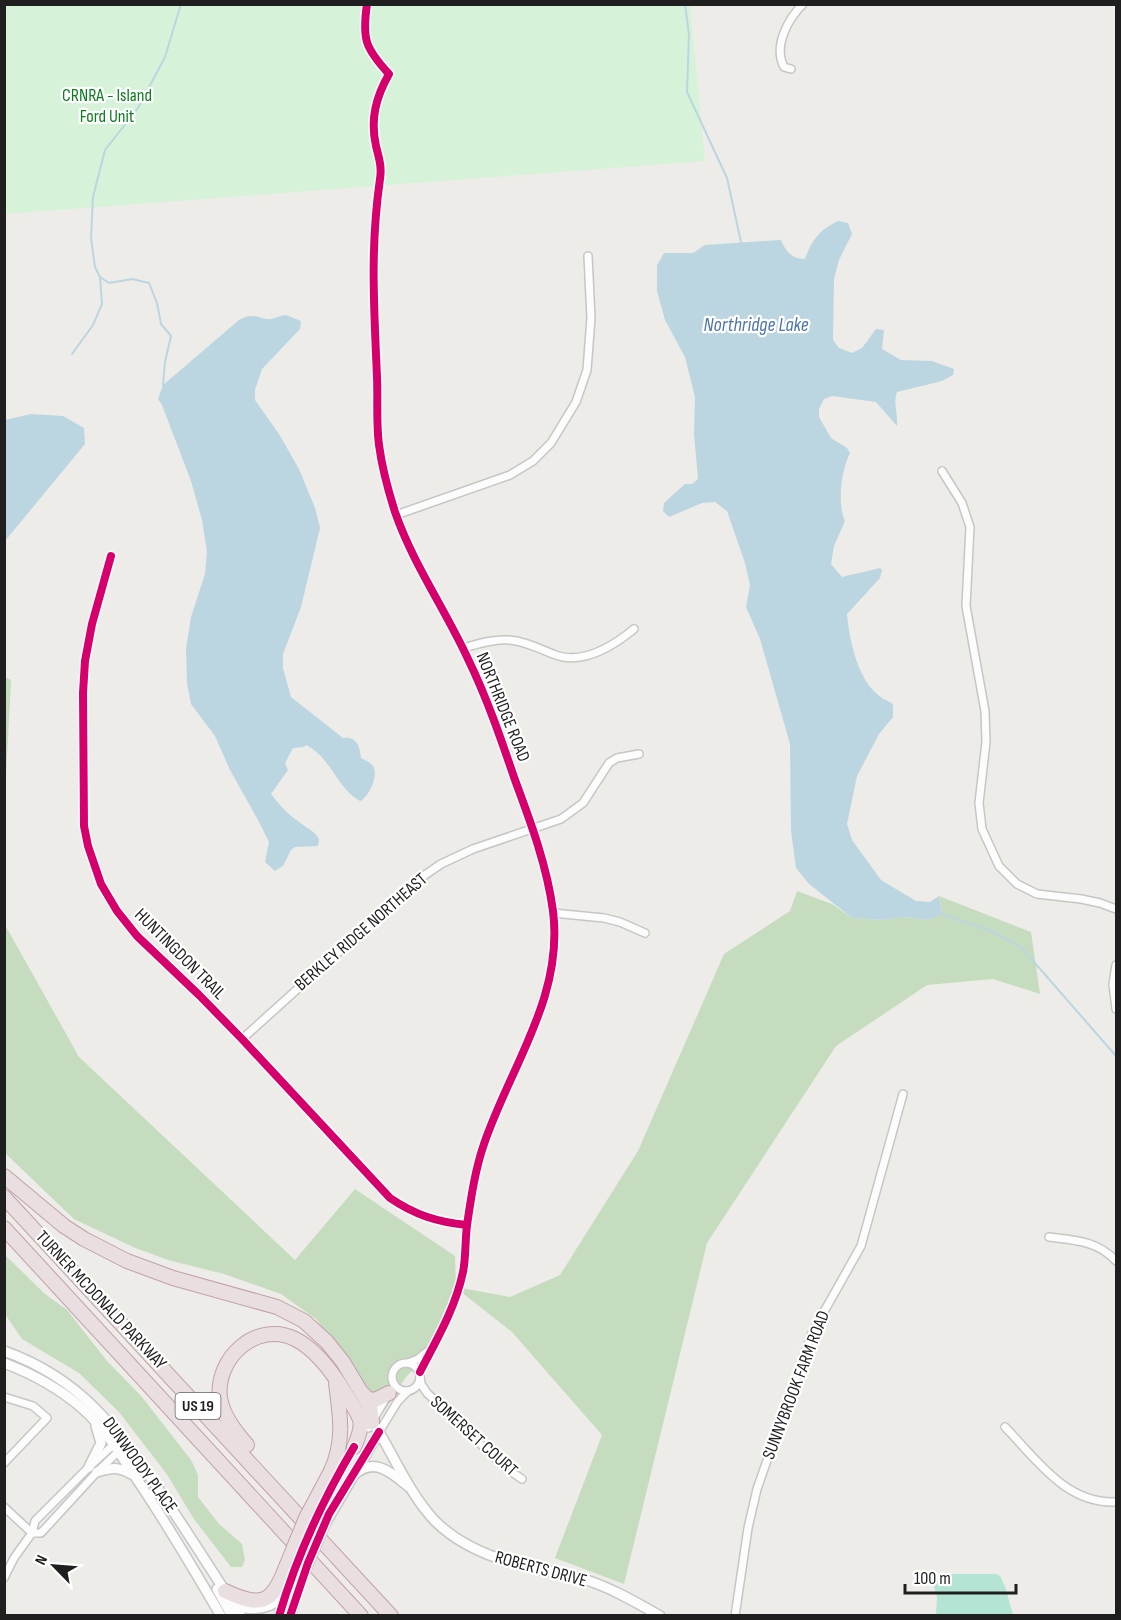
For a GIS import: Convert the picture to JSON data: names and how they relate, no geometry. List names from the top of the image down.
{
  "streets": {
    "highway": ["TURNER MCDONALD PARKWAY", "US 19"],
    "street": [
      "NORTHRIDGE ROAD",
      "BERKLEY RIDGE NORTHEAST",
      "HUNTINGDON TRAIL",
      "SUNNYBROOK FARM ROAD",
      "SOMERSET COURT",
      "DUNWOODY PLACE",
      "ROBERTS DRIVE"
    ]
  },
  "crossings": [
    ["NORTHRIDGE ROAD", "BERKLEY RIDGE NORTHEAST"],
    ["NORTHRIDGE ROAD", "HUNTINGDON TRAIL"],
    ["NORTHRIDGE ROAD", "SOMERSET COURT"],
    ["NORTHRIDGE ROAD", "ROBERTS DRIVE"],
    ["BERKLEY RIDGE NORTHEAST", "HUNTINGDON TRAIL"]
  ],
  "water": ["Northridge Lake"],
  "parks": ["CRNRA - Island Ford Unit"],
  "scale_bar": "100 m",
  "north": "top left"
}
